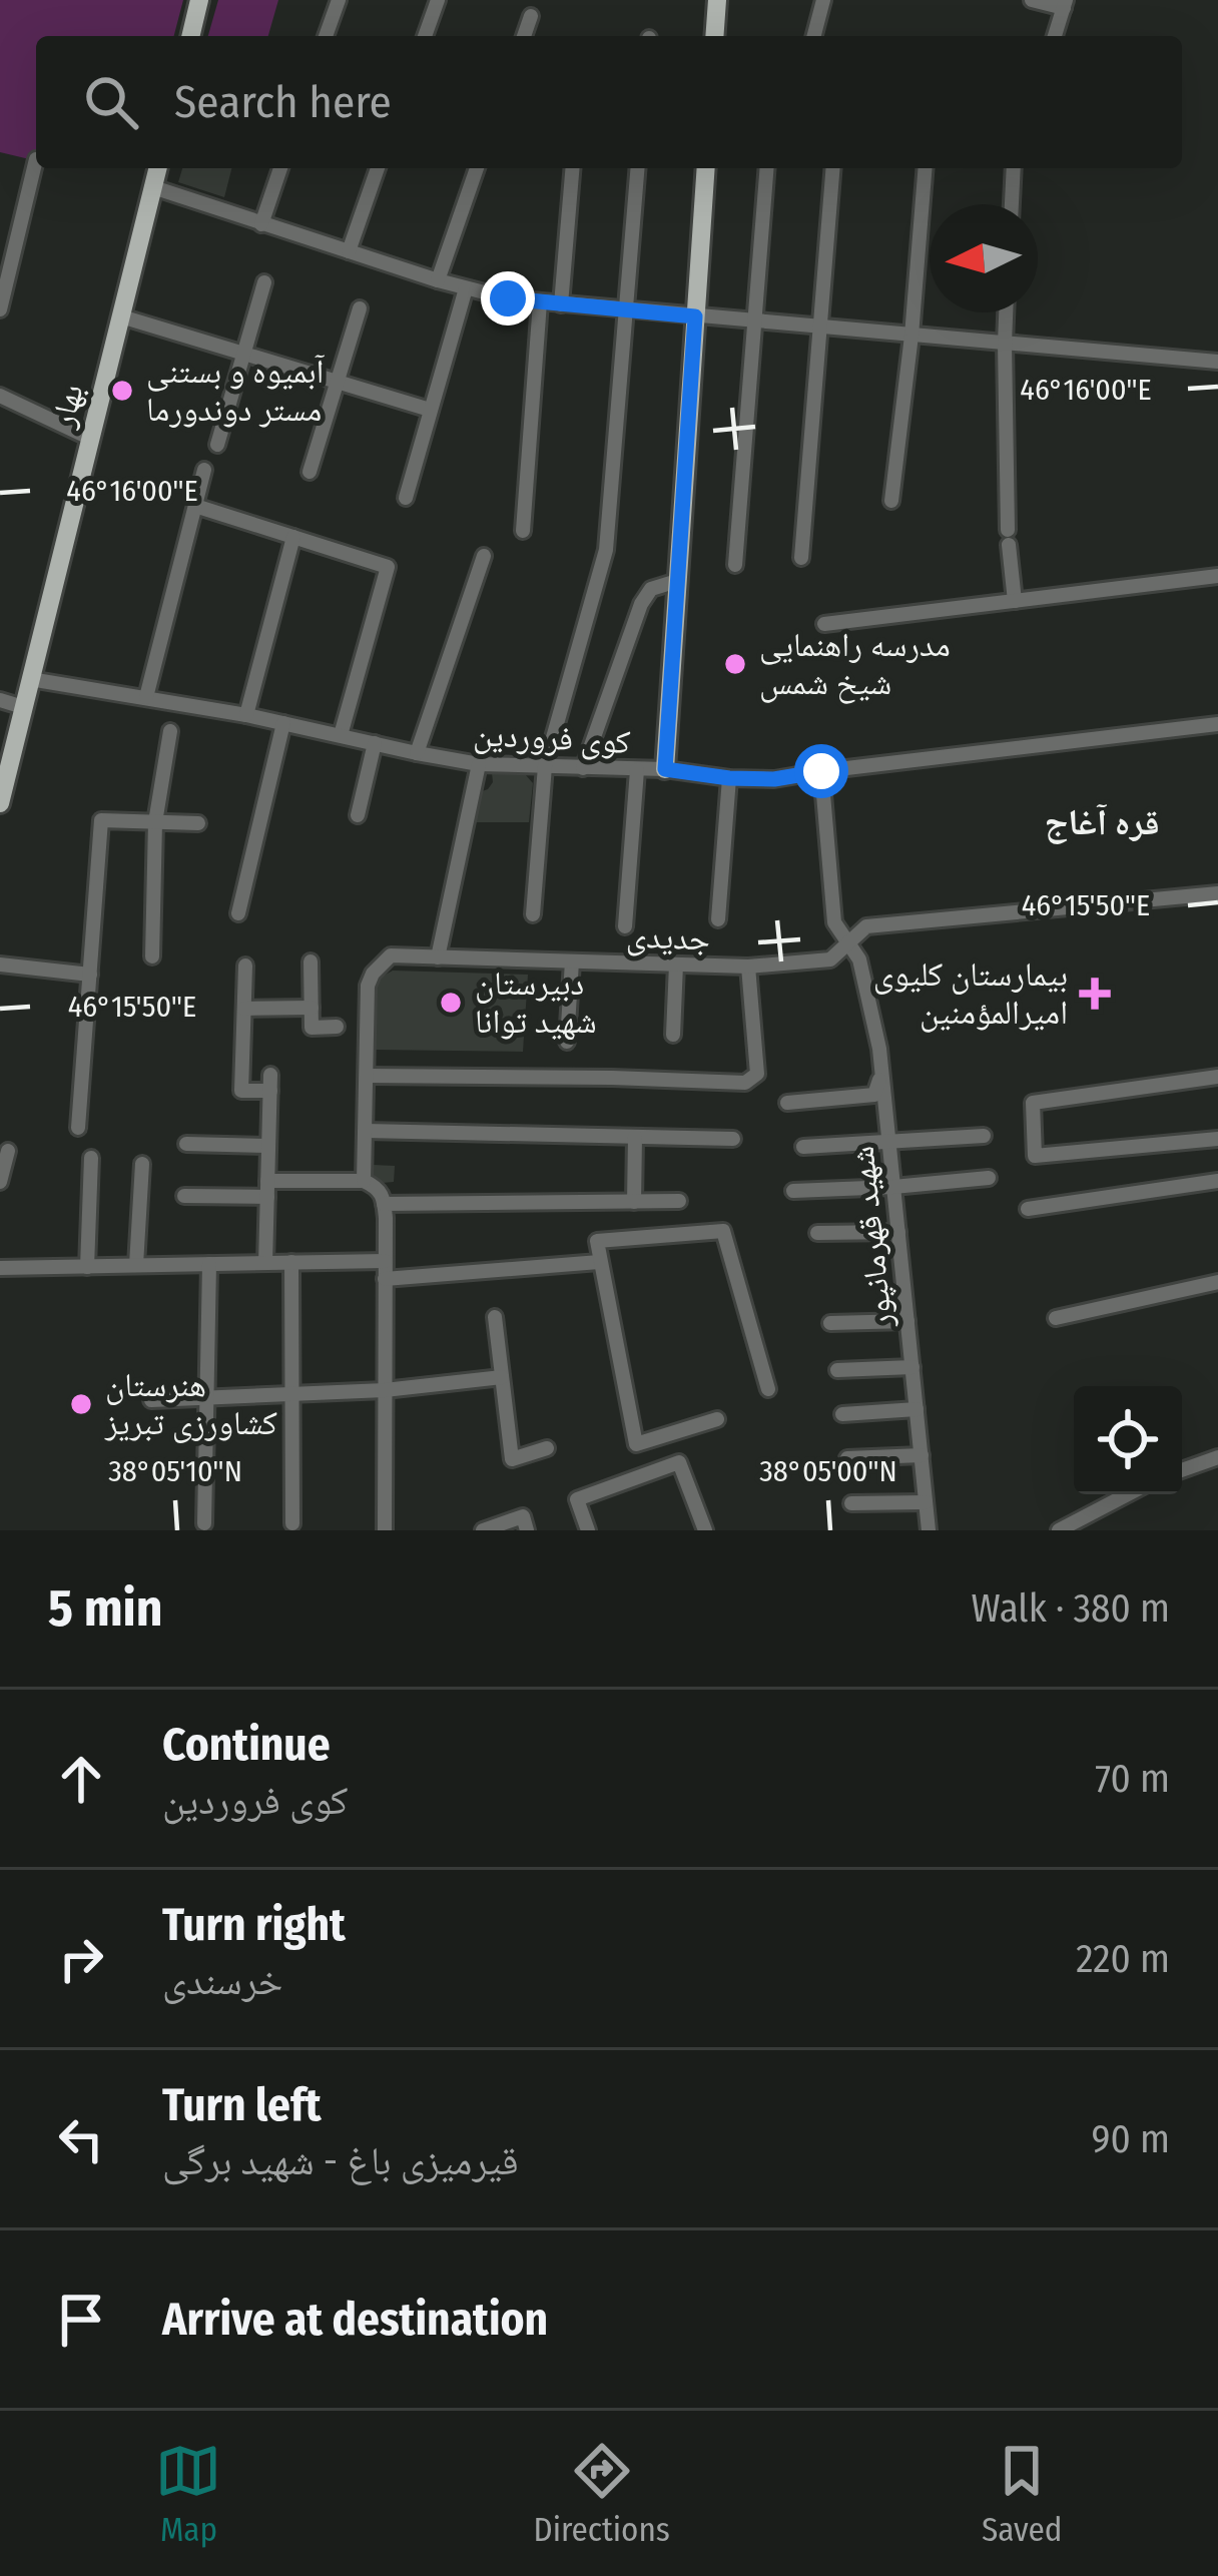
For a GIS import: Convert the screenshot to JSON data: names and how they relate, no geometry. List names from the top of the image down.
{
  "streets": {
    "main road": ["بهار"],
    "street": ["کوی فروردین", "جدیدی", "شهید قهرمانپور"]
  },
  "crossings": [
    ["بهار", "کوی فروردین"],
    ["کوی فروردین", "شهید قهرمانپور"],
    ["جدیدی", "شهید قهرمانپور"]
  ],
  "districts": ["قره آغاج"],
  "places": {
    "other": [
      "آبمیوه و بستنی مستر دوندورما",
      "مدرسه راهنمایی شیخ شمس",
      "دبیرستان شهید توانا",
      "هنرستان کشاورزی تبریز"
    ],
    "health": ["بیمارستان کلیوی امیرالمؤمنین"]
  },
  "north": "left",
  "page": {
    "search": "Search here",
    "heading": ["5 min", "Walk · 380 m"],
    "list": [
      ["Continue", "کوی فروردین", "70 m"],
      ["Turn right", "خرسندی", "220 m"],
      ["Turn left", "قیرمیزی باغ - شهید برگی", "90 m"],
      "Arrive at destination"
    ],
    "nav": ["Map", "Directions", "Saved"]
  },
  "coordinates": [
    "46°16'00\"E",
    "46°15'50\"E",
    "38°05'10\"N",
    "38°05'00\"N"
  ]
}
